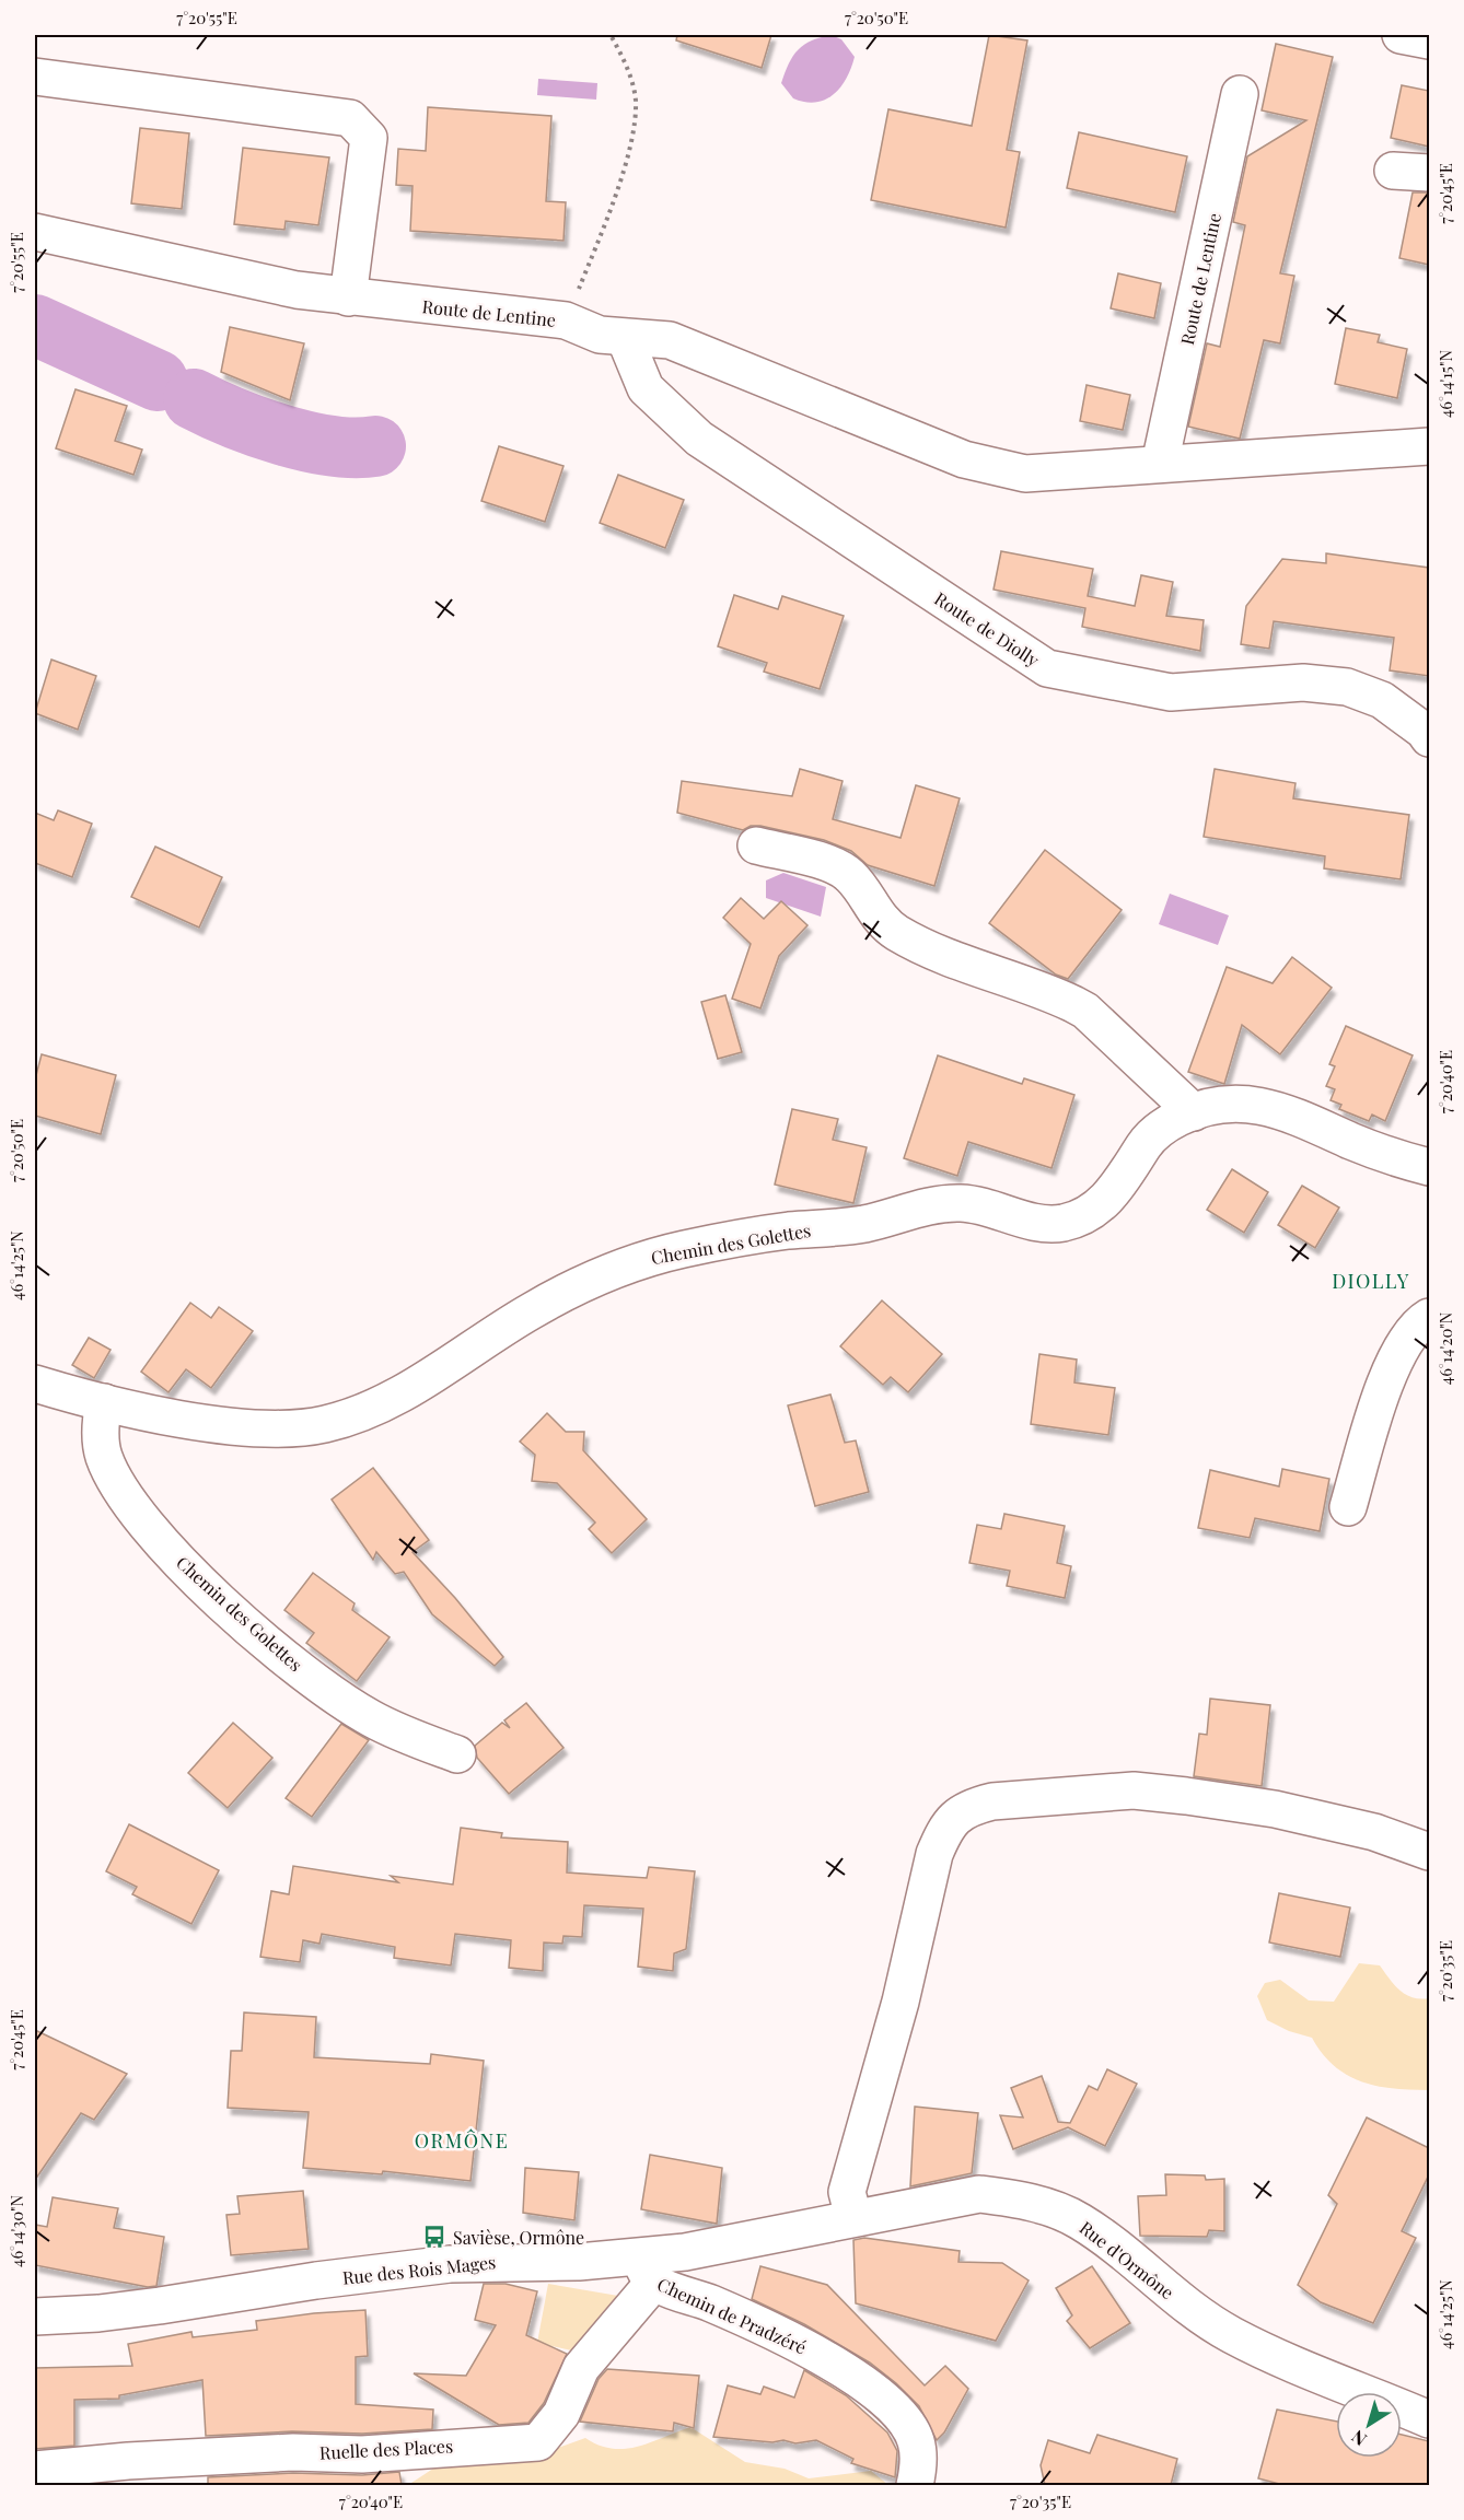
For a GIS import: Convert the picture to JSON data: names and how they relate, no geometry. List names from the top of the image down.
{
  "streets": {
    "street": [
      "Route de Lentine",
      "Route de Diolly",
      "Chemin des Golettes",
      "Rue d'Ormône",
      "Rue des Rois Mages",
      "Chemin de Pradzéré",
      "Ruelle des Places"
    ]
  },
  "crossings": [
    ["Route de Lentine", "Route de Diolly"],
    ["Rue d'Ormône", "Rue des Rois Mages"],
    ["Rue des Rois Mages", "Chemin de Pradzéré"],
    ["Rue des Rois Mages", "Ruelle des Places"],
    ["Chemin de Pradzéré", "Ruelle des Places"]
  ],
  "districts": ["DIOLLY", "ORMÔNE"],
  "places": {
    "bus stop": ["Savièse, Ormône"]
  },
  "north": "bottom left",
  "coordinates": [
    "7°20'55\"E",
    "7°20'50\"E",
    "7°20'45\"E",
    "46°14'15\"N",
    "7°20'40\"E",
    "46°14'25\"N",
    "46°14'20\"N",
    "7°20'35\"E",
    "46°14'30\"N"
  ]
}
